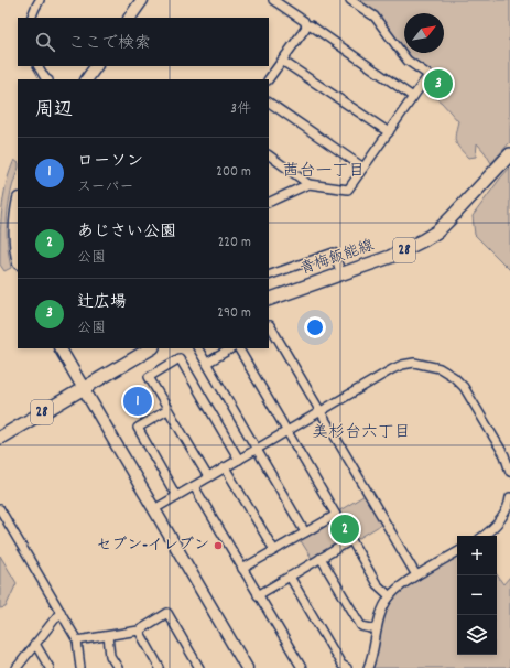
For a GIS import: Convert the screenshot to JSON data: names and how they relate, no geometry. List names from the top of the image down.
{
  "streets": {
    "main road": ["28", "青梅飯能線"]
  },
  "districts": ["茜台一丁目", "美杉台六丁目"],
  "places": ["セブン-イレブン"],
  "north": "top right",
  "page": {
    "search": "ここで検索",
    "pins": ["3", "1", "2"],
    "heading": ["周辺", "3件"],
    "list": [
      {
        "mark": "1",
        "name": "ローソン",
        "note": "スーパー",
        "value": "200 m"
      },
      {
        "mark": "2",
        "name": "あじさい公園",
        "note": "公園",
        "value": "220 m"
      },
      {
        "mark": "3",
        "name": "辻広場",
        "note": "公園",
        "value": "290 m"
      }
    ],
    "map_buttons": ["+", "−"]
  }
}
